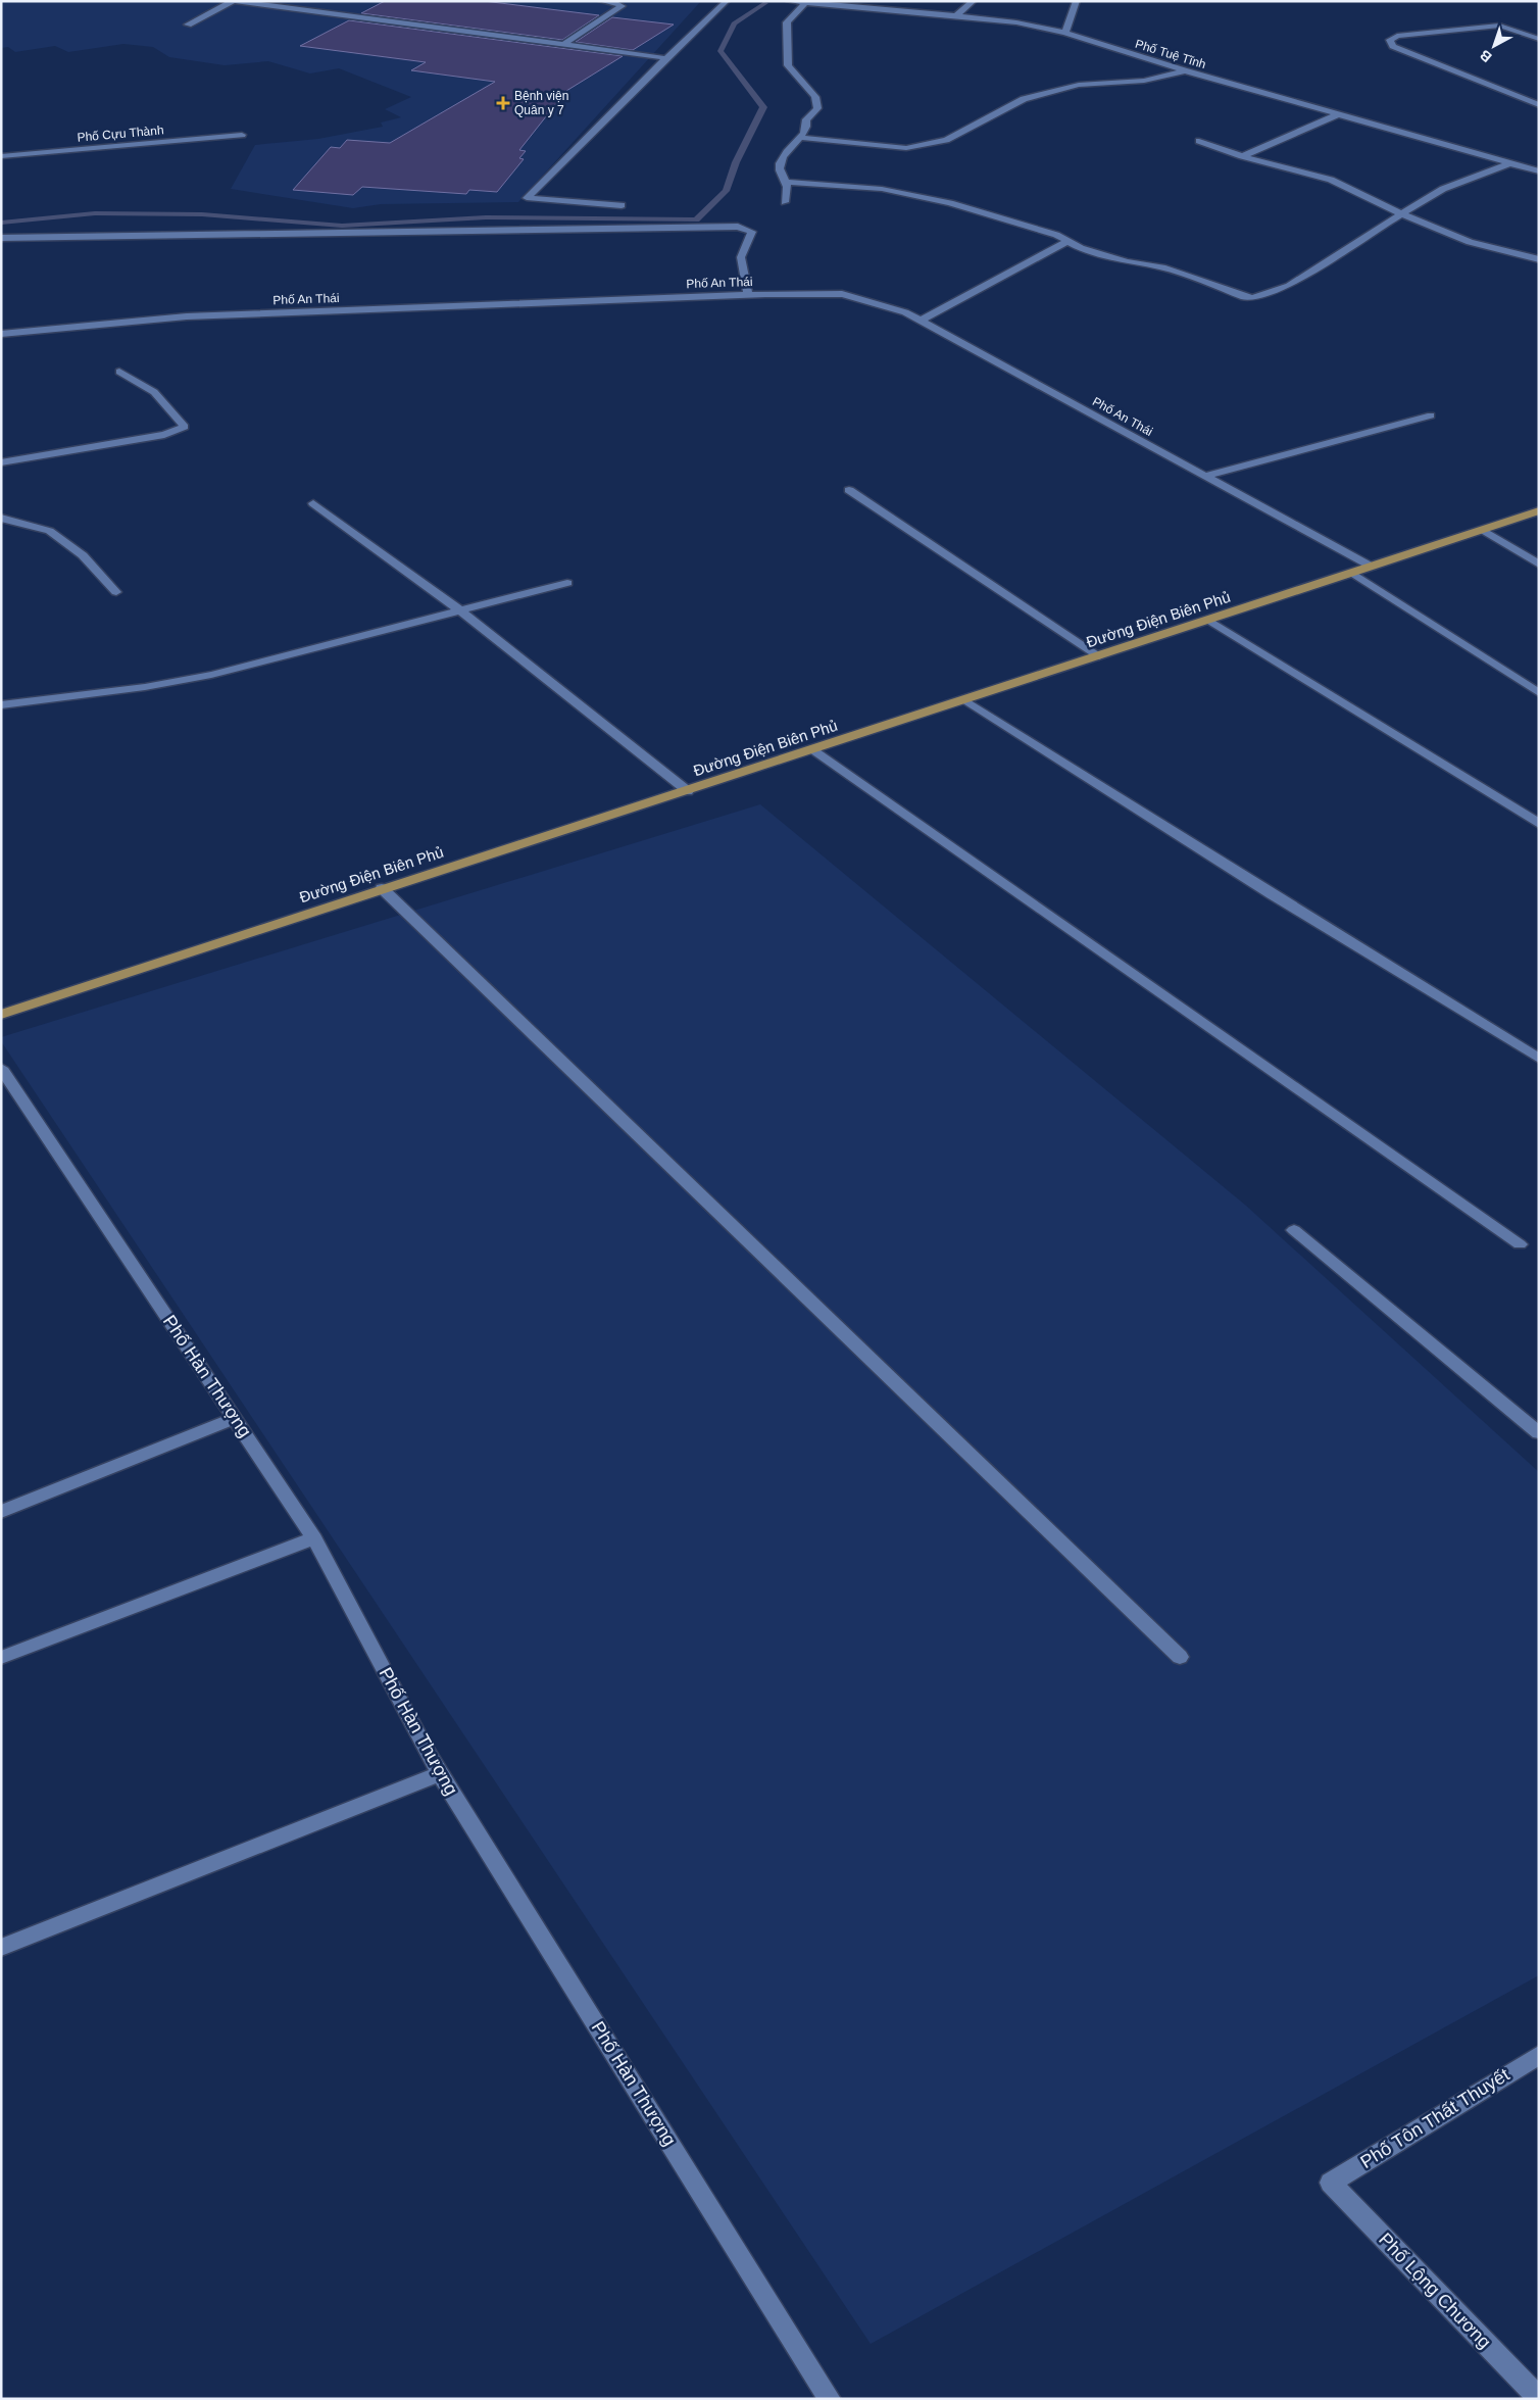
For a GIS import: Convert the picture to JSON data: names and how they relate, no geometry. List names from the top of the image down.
{
  "streets": {
    "main road": ["Đường Điện Biên Phủ"],
    "street": [
      "Phố Tuệ Tĩnh",
      "Phố Cựu Thành",
      "Phố An Thái",
      "Phố Hàn Thượng",
      "Phố Tôn Thất Thuyết",
      "Phố Lộng Chương"
    ]
  },
  "crossings": [
    ["Phố An Thái", "Đường Điện Biên Phủ"],
    ["Phố Tôn Thất Thuyết", "Phố Lộng Chương"]
  ],
  "places": {
    "health": ["Bệnh viện Quân y 7"]
  },
  "north": "bottom left"
}
